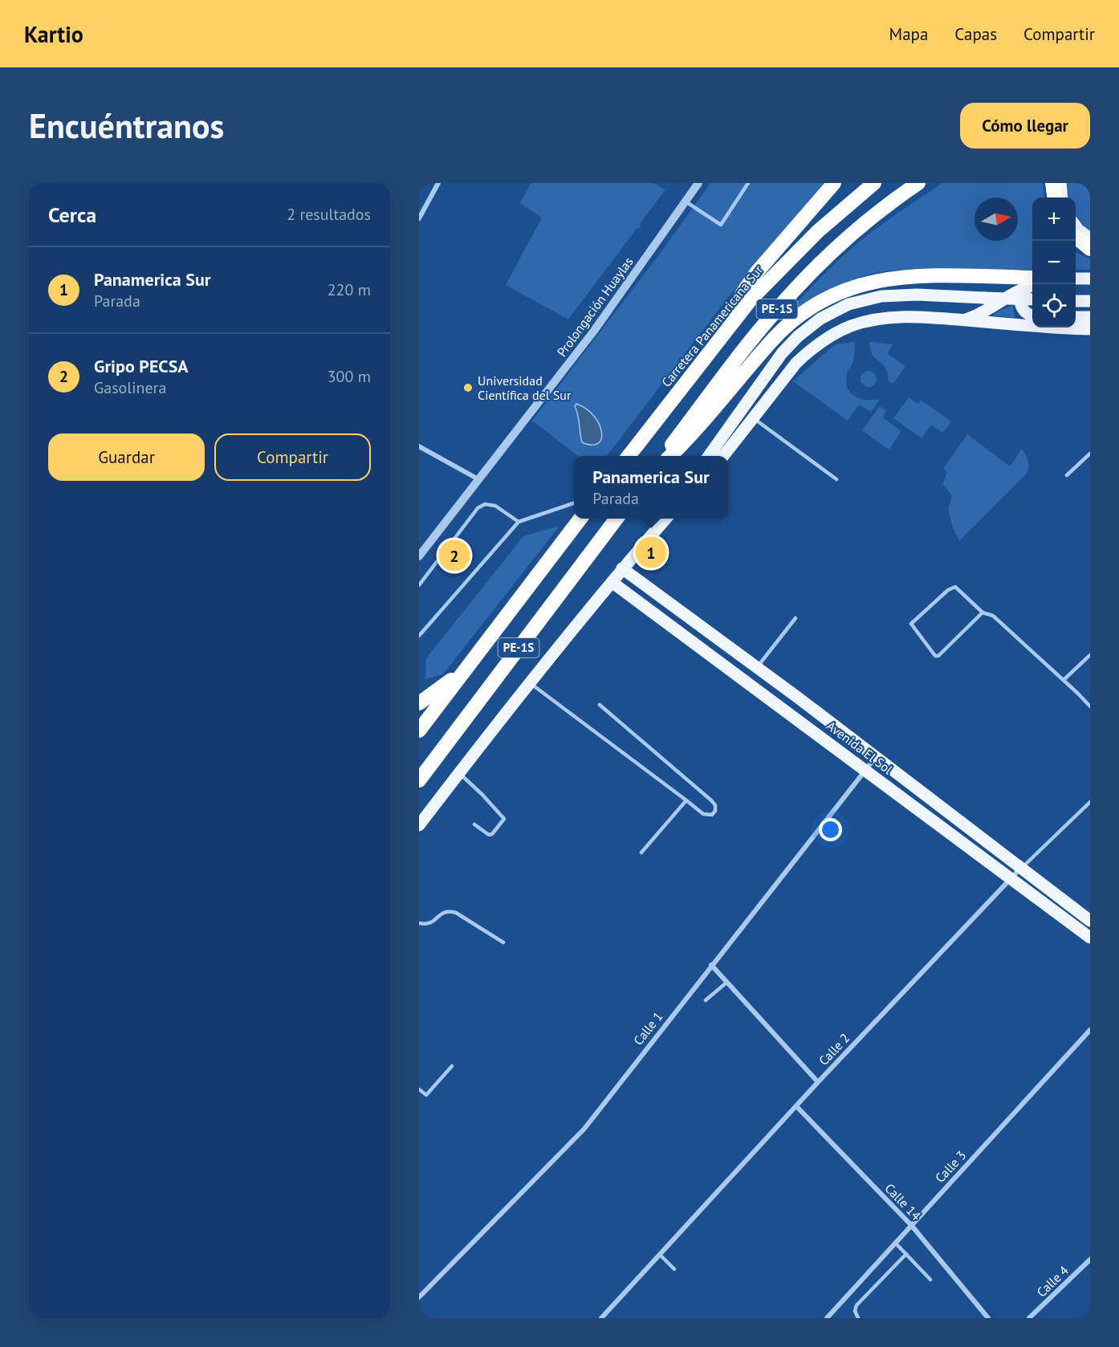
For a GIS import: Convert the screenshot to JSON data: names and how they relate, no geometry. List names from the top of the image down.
{
  "streets": {
    "highway": ["PE-1S", "Carretera Panamericana Sur"],
    "main road": ["Avenida El Sol"],
    "street": [
      "Prolongación Huaylas",
      "Calle 1",
      "Calle 2",
      "Calle 3",
      "Calle 14",
      "Calle 4"
    ]
  },
  "crossings": [
    ["Avenida El Sol", "Calle 1"],
    ["Avenida El Sol", "Calle 2"],
    ["Calle 2", "Calle 14"],
    ["Calle 3", "Calle 14"]
  ],
  "places": ["Universidad Científica del Sur"],
  "north": "right",
  "page": {
    "header": "Kartio",
    "nav": ["Mapa", "Capas", "Compartir"],
    "buttons": [
      "Cómo llegar",
      ["Guardar", "Compartir"]
    ],
    "title": "Encuéntranos",
    "heading": ["Cerca", "2 resultados"],
    "map_buttons": ["+", "−"],
    "list": [
      {
        "mark": "1",
        "name": "Panamerica Sur",
        "note": "Parada",
        "value": "220 m"
      },
      {
        "mark": "2",
        "name": "Gripo PECSA",
        "note": "Gasolinera",
        "value": "300 m"
      }
    ],
    "popup": ["Panamerica Sur", "Parada"],
    "pins": ["1", "2"]
  }
}
